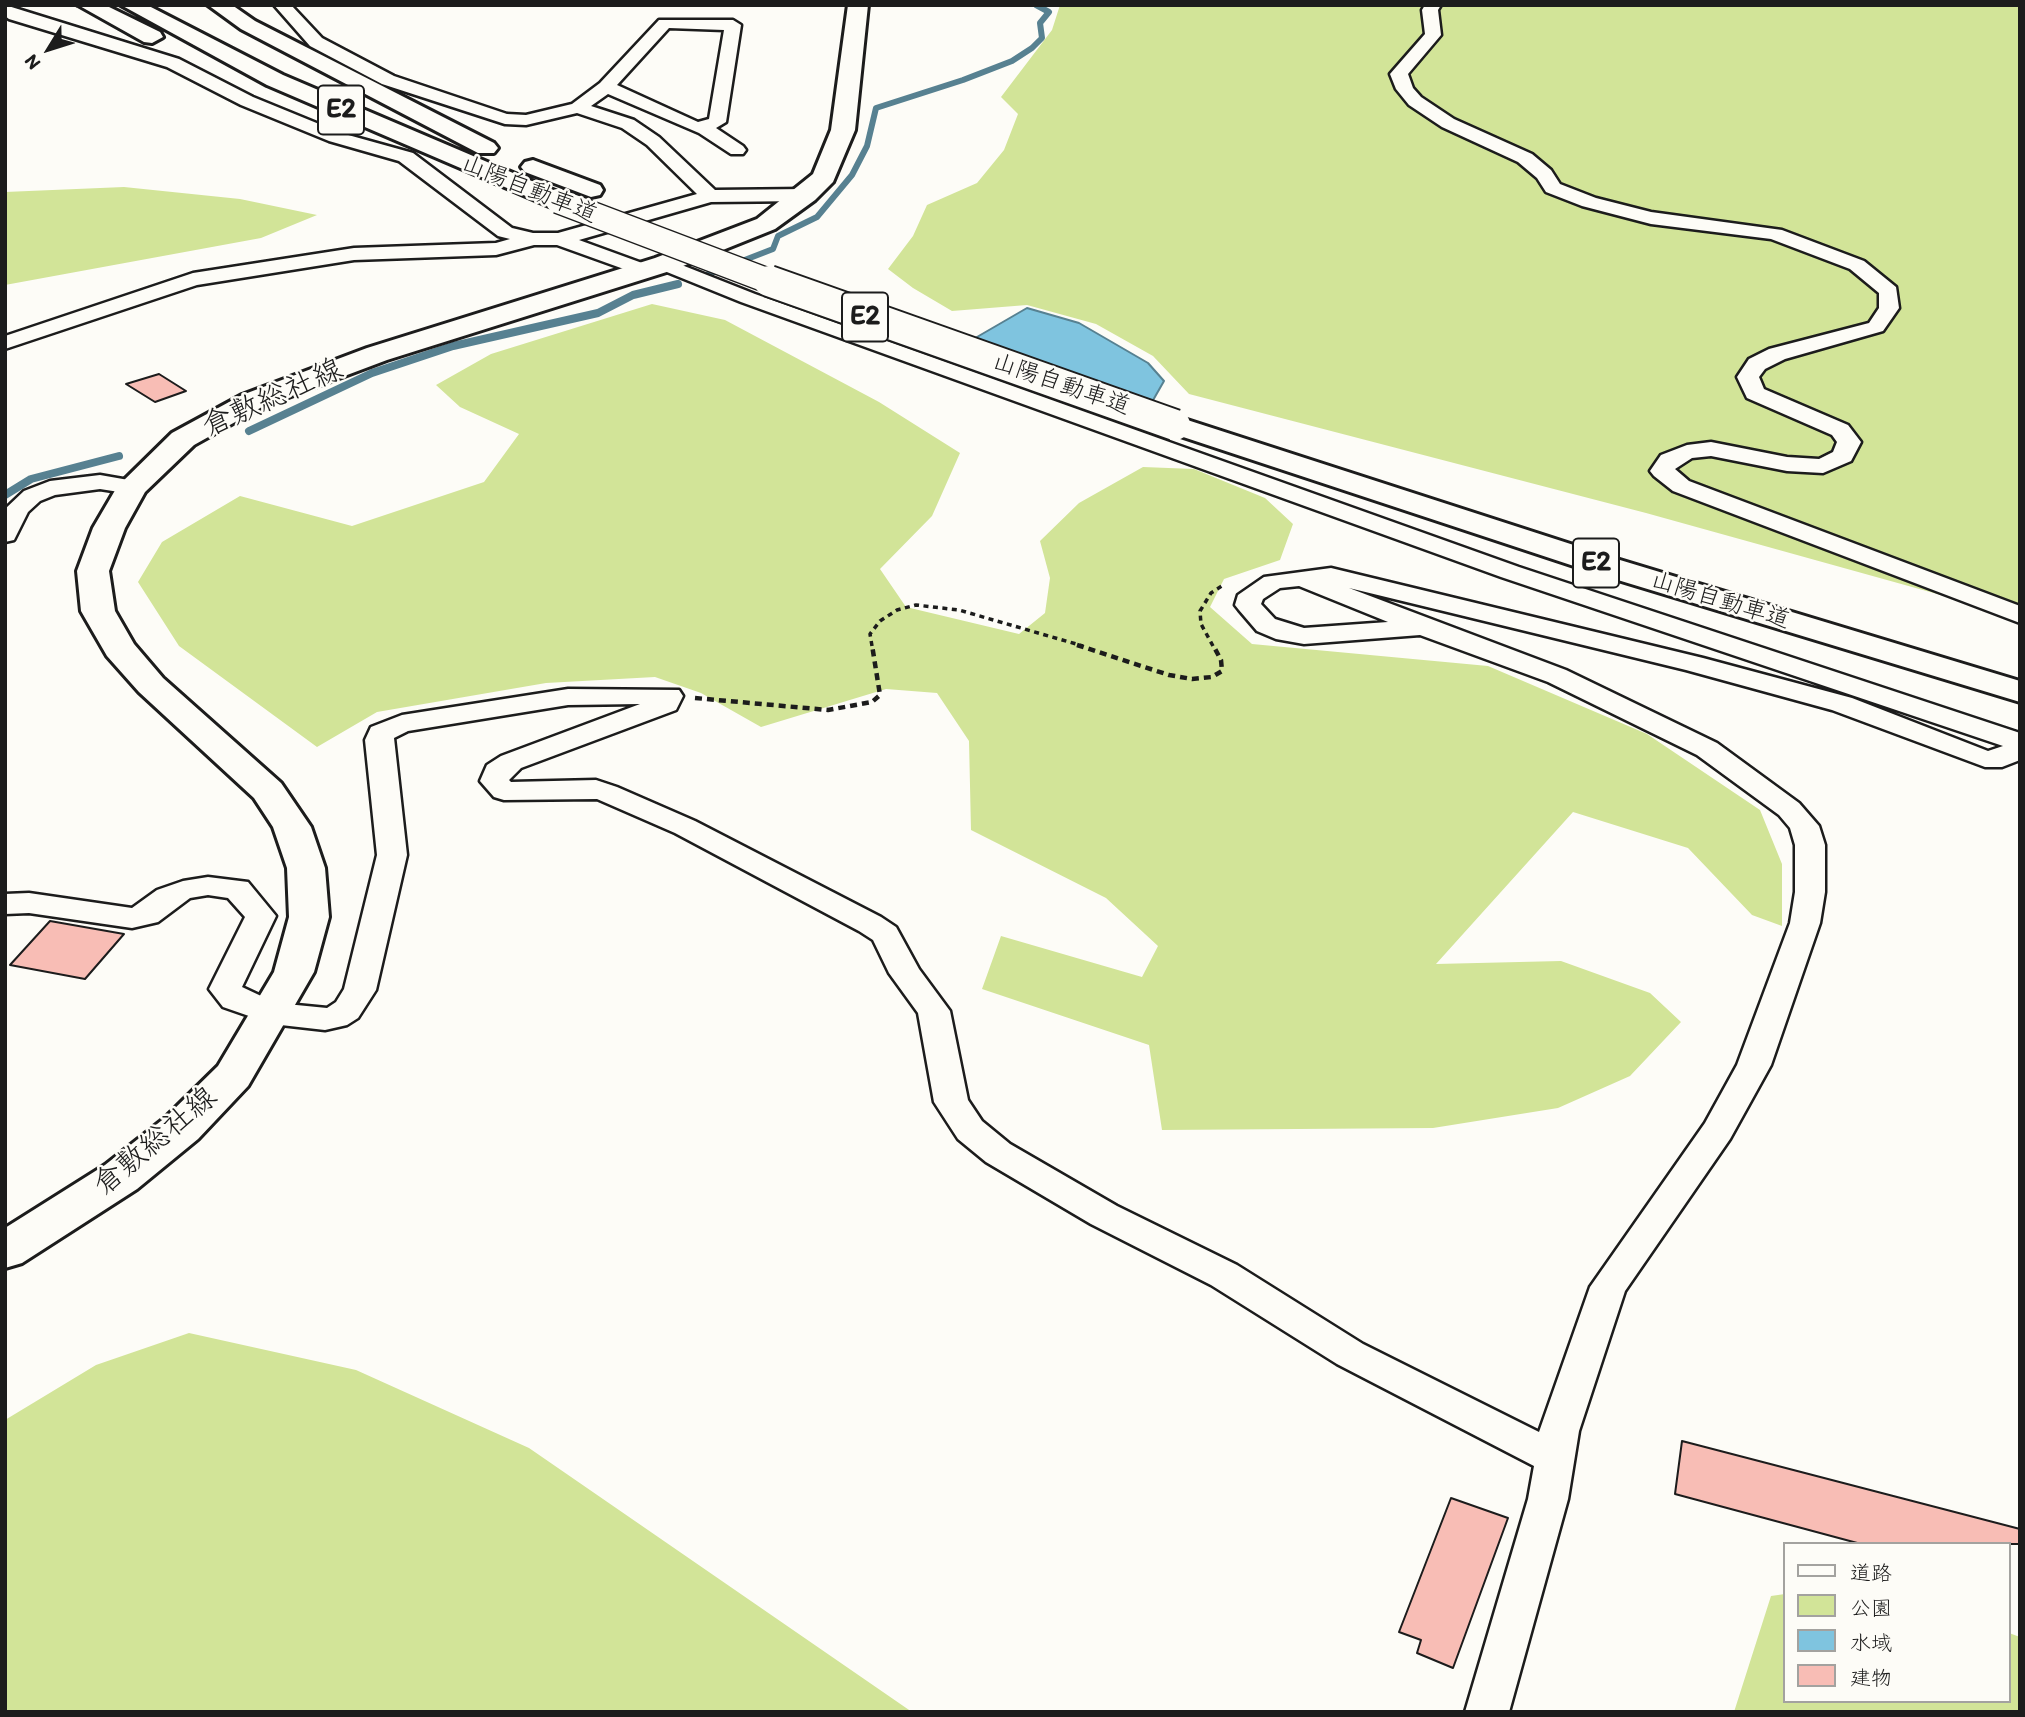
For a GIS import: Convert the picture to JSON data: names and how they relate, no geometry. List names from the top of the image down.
{
  "streets": {
    "main road": ["E2", "山陽自動車道", "倉敷総社線"]
  },
  "legend": [
    "道路",
    "公園",
    "水域",
    "建物"
  ],
  "north": "bottom left"
}
